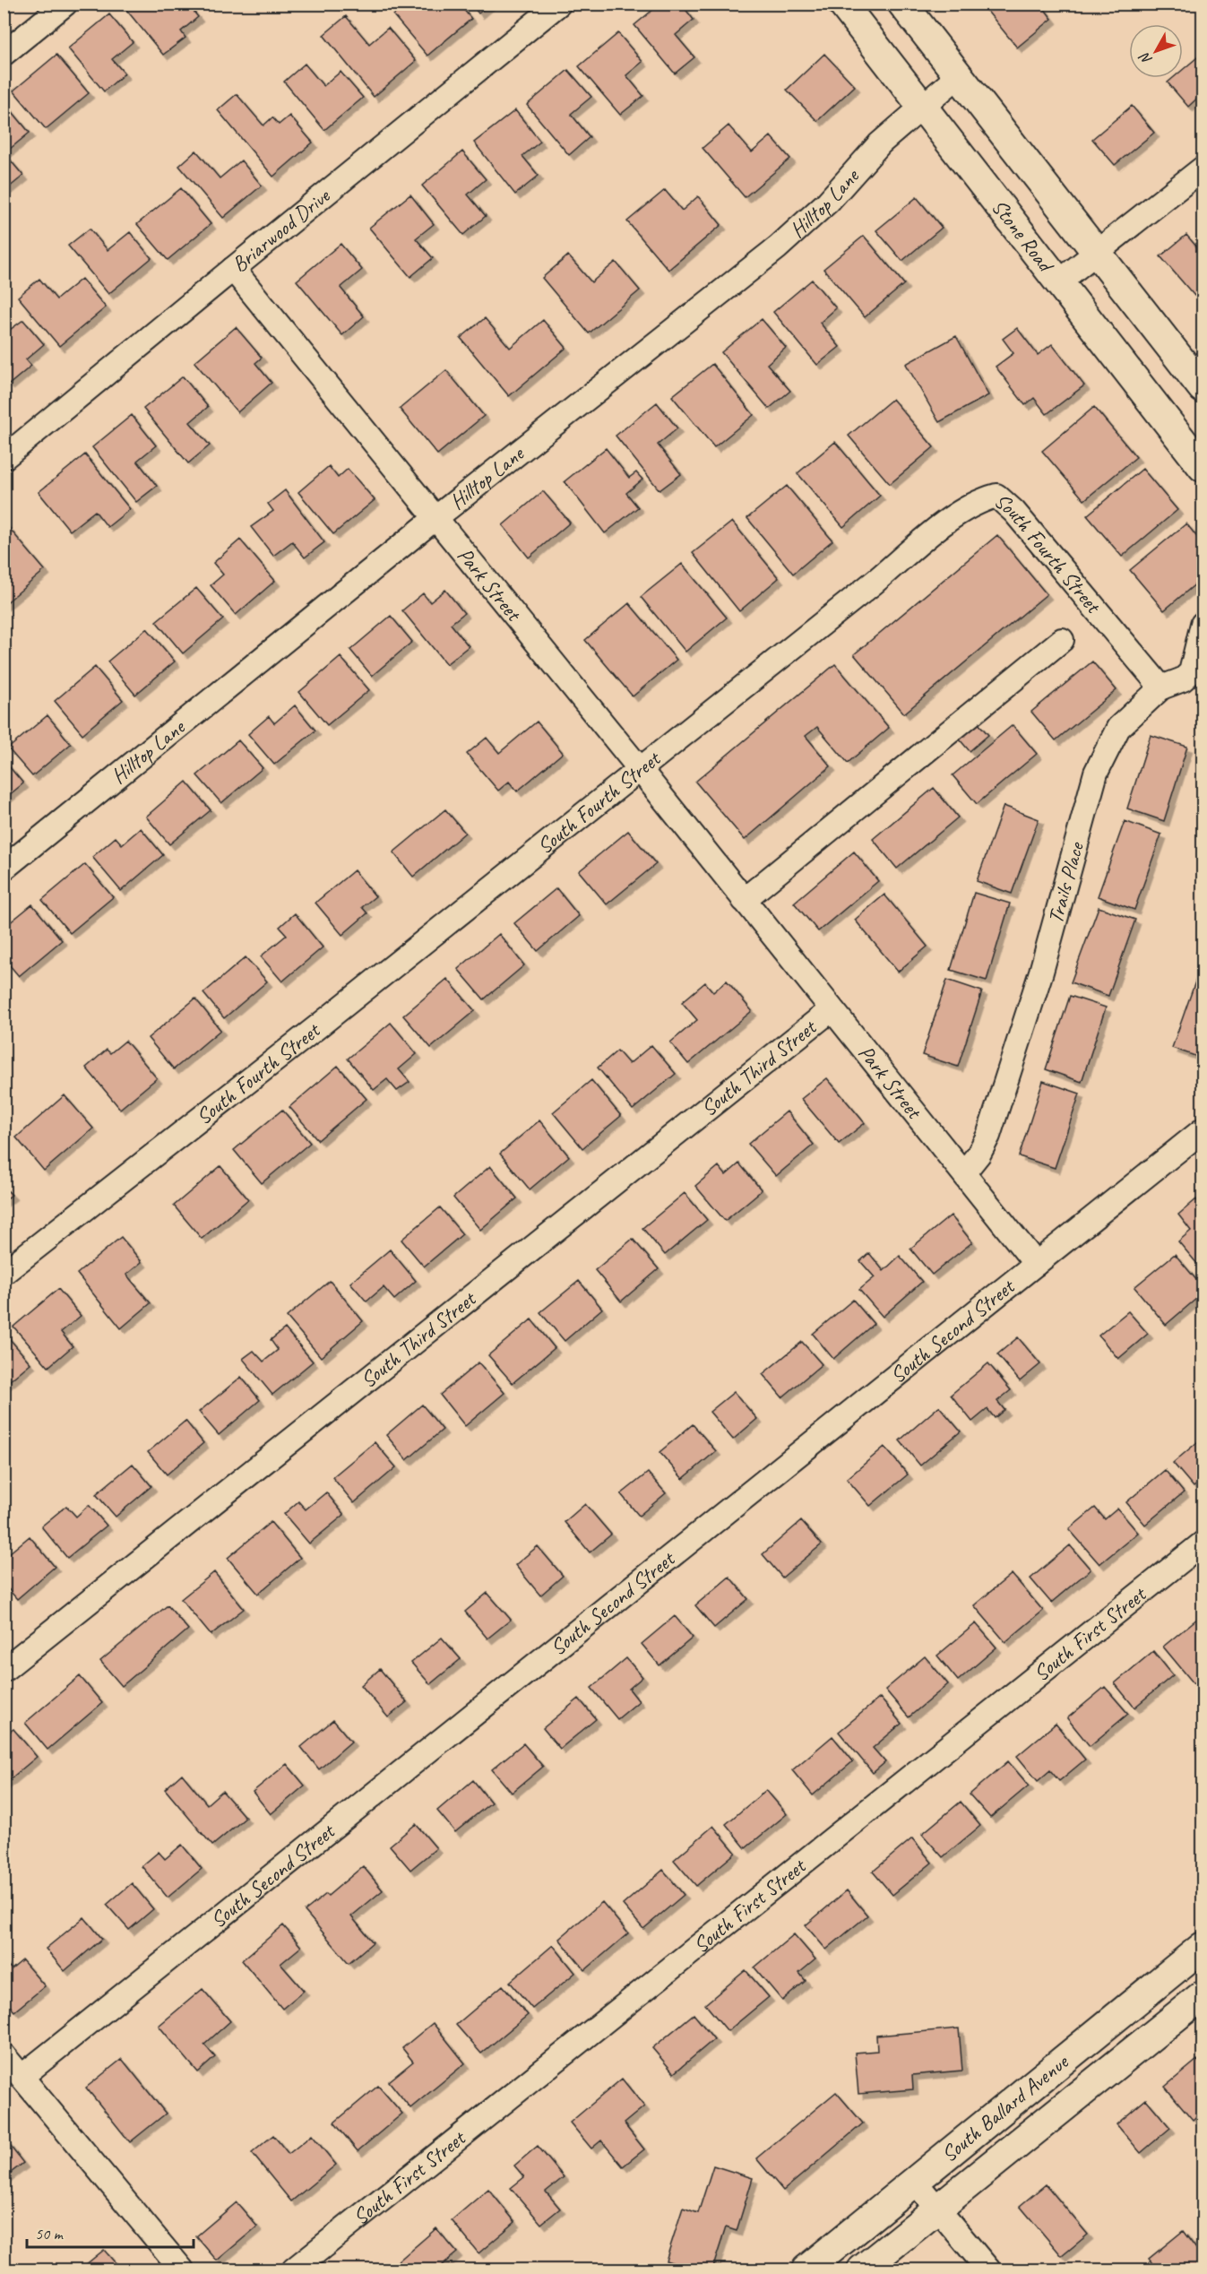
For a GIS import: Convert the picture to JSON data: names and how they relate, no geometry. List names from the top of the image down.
{
  "streets": {
    "main road": ["Stone Road", "South Ballard Avenue"],
    "street": [
      "Hilltop Lane",
      "Briarwood Drive",
      "South Fourth Street",
      "Park Street",
      "Trails Place",
      "South Third Street",
      "South Second Street",
      "South First Street"
    ]
  },
  "crossings": [
    ["Hilltop Lane", "Stone Road"],
    ["Hilltop Lane", "Park Street"],
    ["Briarwood Drive", "Park Street"],
    ["South Fourth Street", "Park Street"],
    ["South Fourth Street", "Trails Place"],
    ["Park Street", "Trails Place"],
    ["Park Street", "South Third Street"],
    ["Park Street", "South Second Street"]
  ],
  "scale_bar": "50 m",
  "north": "bottom left"
}
